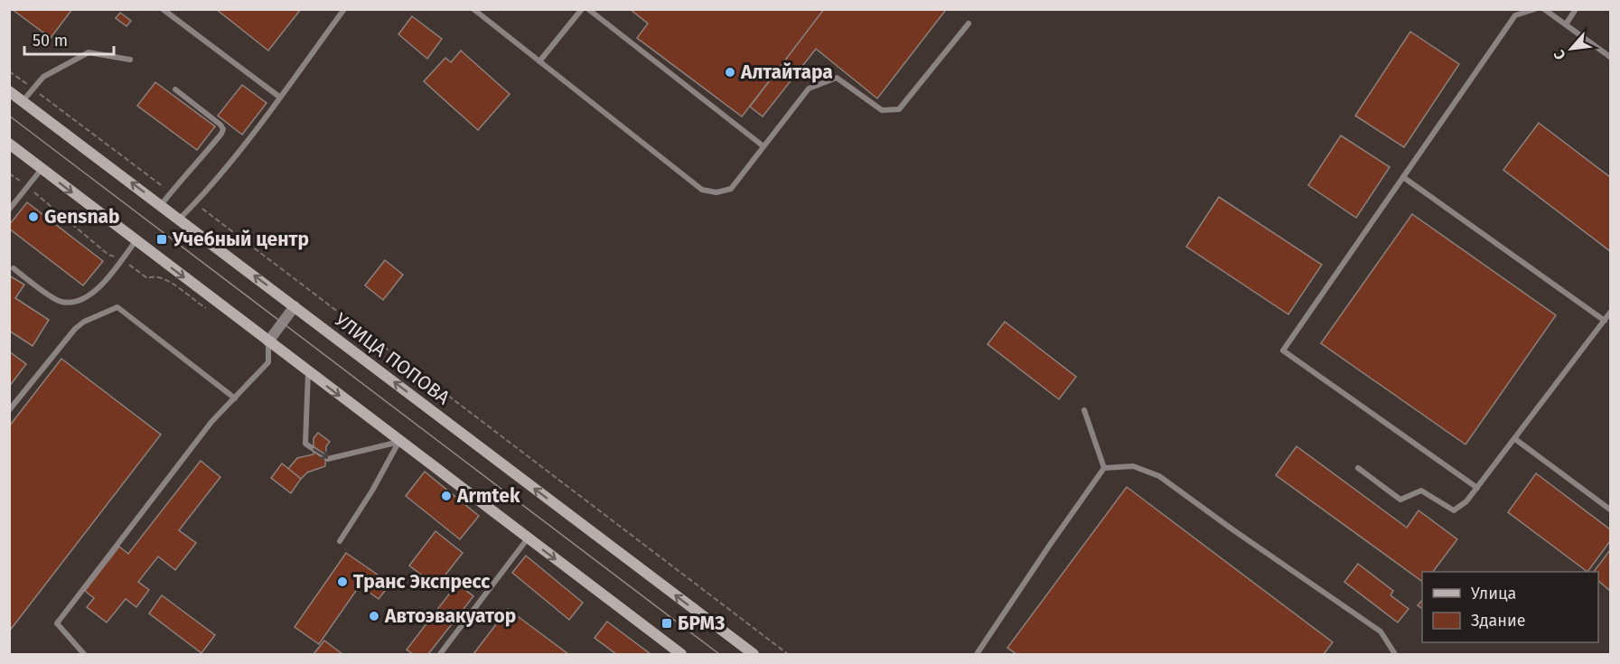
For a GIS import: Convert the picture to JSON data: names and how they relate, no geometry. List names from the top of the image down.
{
  "streets": {
    "main road": ["УЛИЦА ПОПОВА"]
  },
  "places": {
    "other": [
      "Алтайтара",
      "Gensnab",
      "Armtek",
      "Транс Экспресс",
      "Автоэвакуатор"
    ],
    "transit": ["Учебный центр", "БРМЗ"]
  },
  "legend": ["Улица", "Здание"],
  "scale_bar": "50 m",
  "north": "bottom left"
}
